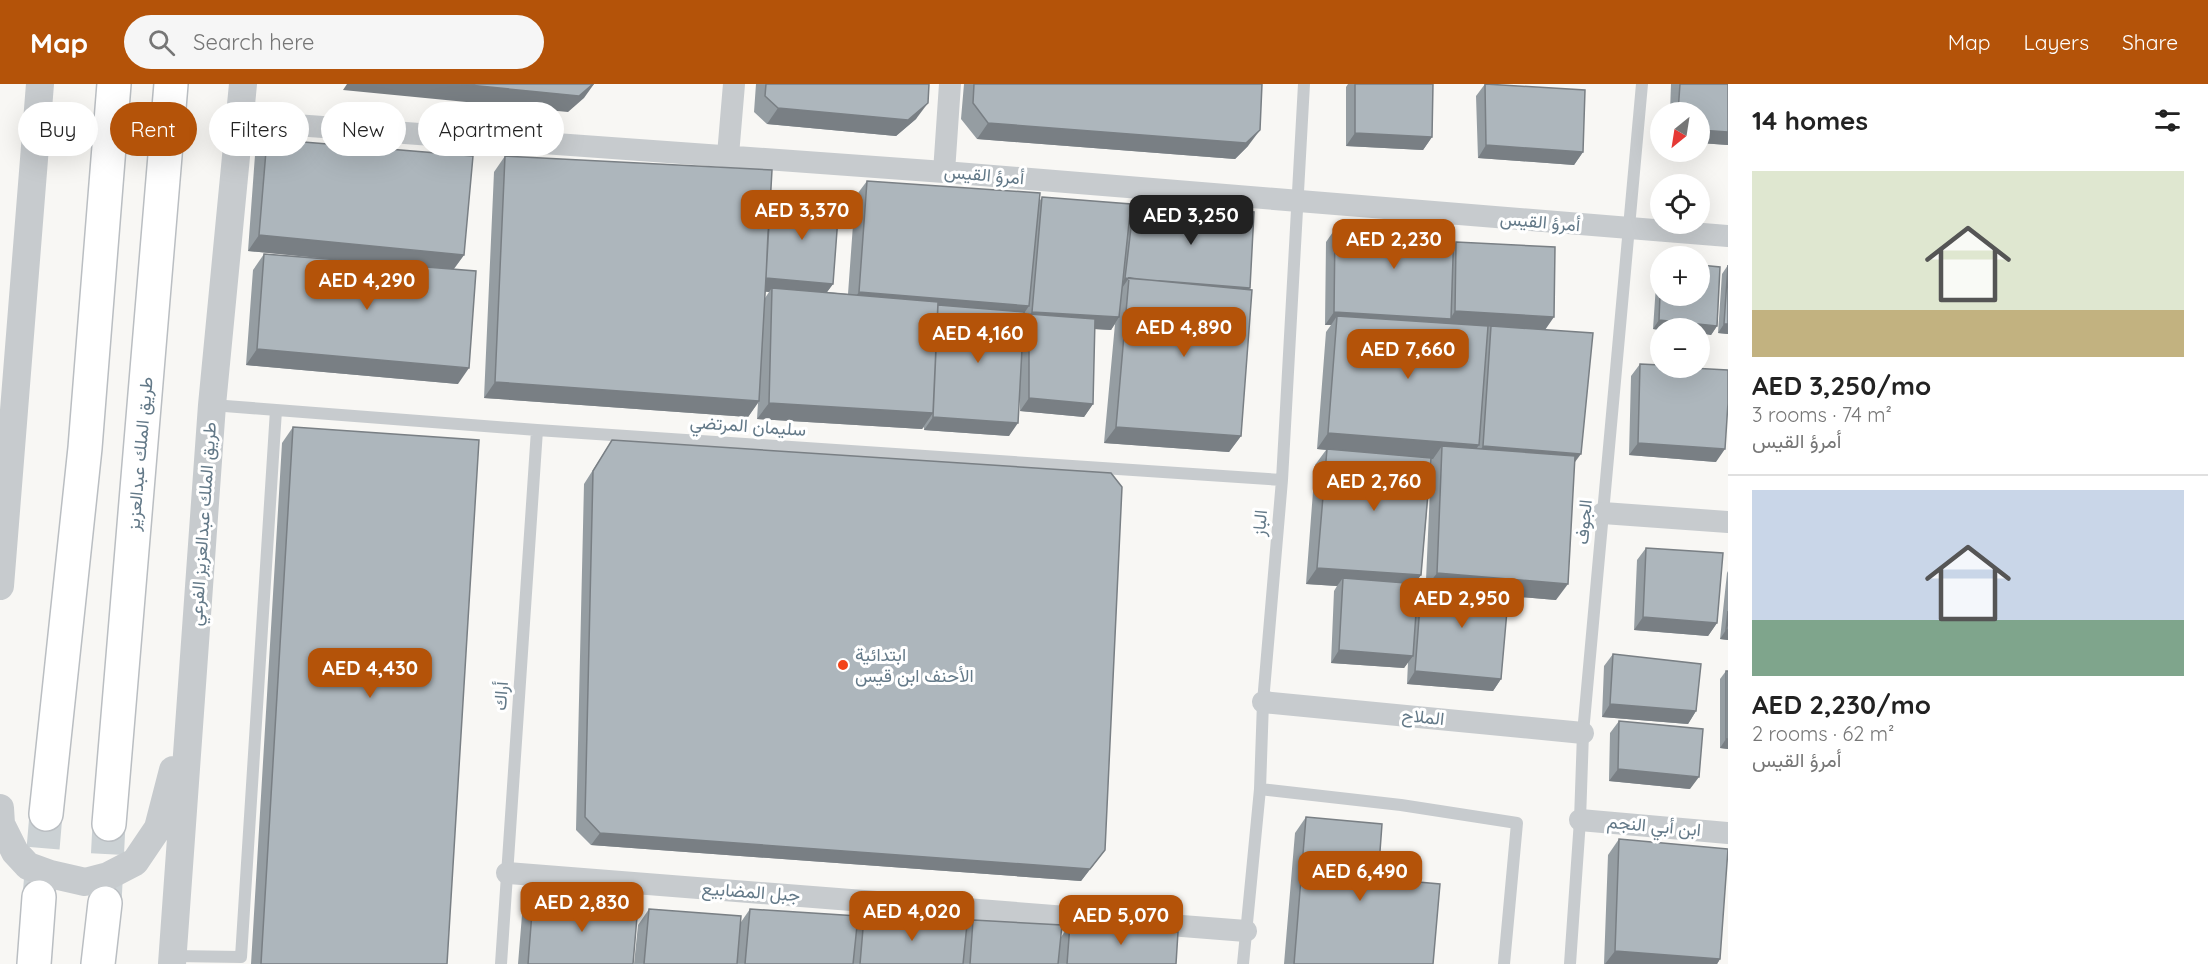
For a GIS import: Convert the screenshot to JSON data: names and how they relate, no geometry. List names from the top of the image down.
{
  "streets": {
    "main road": ["طريق الملك عبدالعزيز"],
    "street": [
      "أمرؤ القيس",
      "طريق الملك عبدالعزيز الفرعي",
      "الملاح",
      "ابن أبي النجم",
      "جبل المضابيع"
    ],
    "lane": [
      "سليمان المرتضي",
      "الجوف",
      "الباز",
      "أراك"
    ]
  },
  "crossings": [
    ["أمرؤ القيس", "الجوف"],
    ["أمرؤ القيس", "الباز"],
    ["سليمان المرتضي", "الباز"],
    ["سليمان المرتضي", "طريق الملك عبدالعزيز الفرعي"],
    ["سليمان المرتضي", "أراك"],
    ["الجوف", "الملاح"],
    ["الجوف", "ابن أبي النجم"],
    ["الباز", "الملاح"],
    ["الباز", "جبل المضابيع"],
    ["أراك", "جبل المضابيع"]
  ],
  "places": ["ابتدائية الأحنف ابن قيس"],
  "north": "bottom left",
  "page": {
    "header": "Map",
    "search": "Search here",
    "nav": ["Map", "Layers", "Share"],
    "heading": "14 homes",
    "map_buttons": ["+", "−"],
    "chip": [
      "Buy",
      "Rent",
      "Filters",
      "New",
      "Apartment"
    ],
    "list": [
      {
        "name": "AED 3,250/mo",
        "note": "3 rooms · 74 m² · أمرؤ القيس"
      },
      {
        "name": "AED 2,230/mo",
        "note": "2 rooms · 62 m² · أمرؤ القيس"
      }
    ],
    "price": [
      "AED 3,370",
      "AED 3,250",
      "AED 2,230",
      "AED 4,290",
      "AED 4,890",
      "AED 4,160",
      "AED 7,660",
      "AED 2,760",
      "AED 2,950",
      "AED 4,430",
      "AED 6,490",
      "AED 2,830",
      "AED 4,020",
      "AED 5,070"
    ]
  }
}
